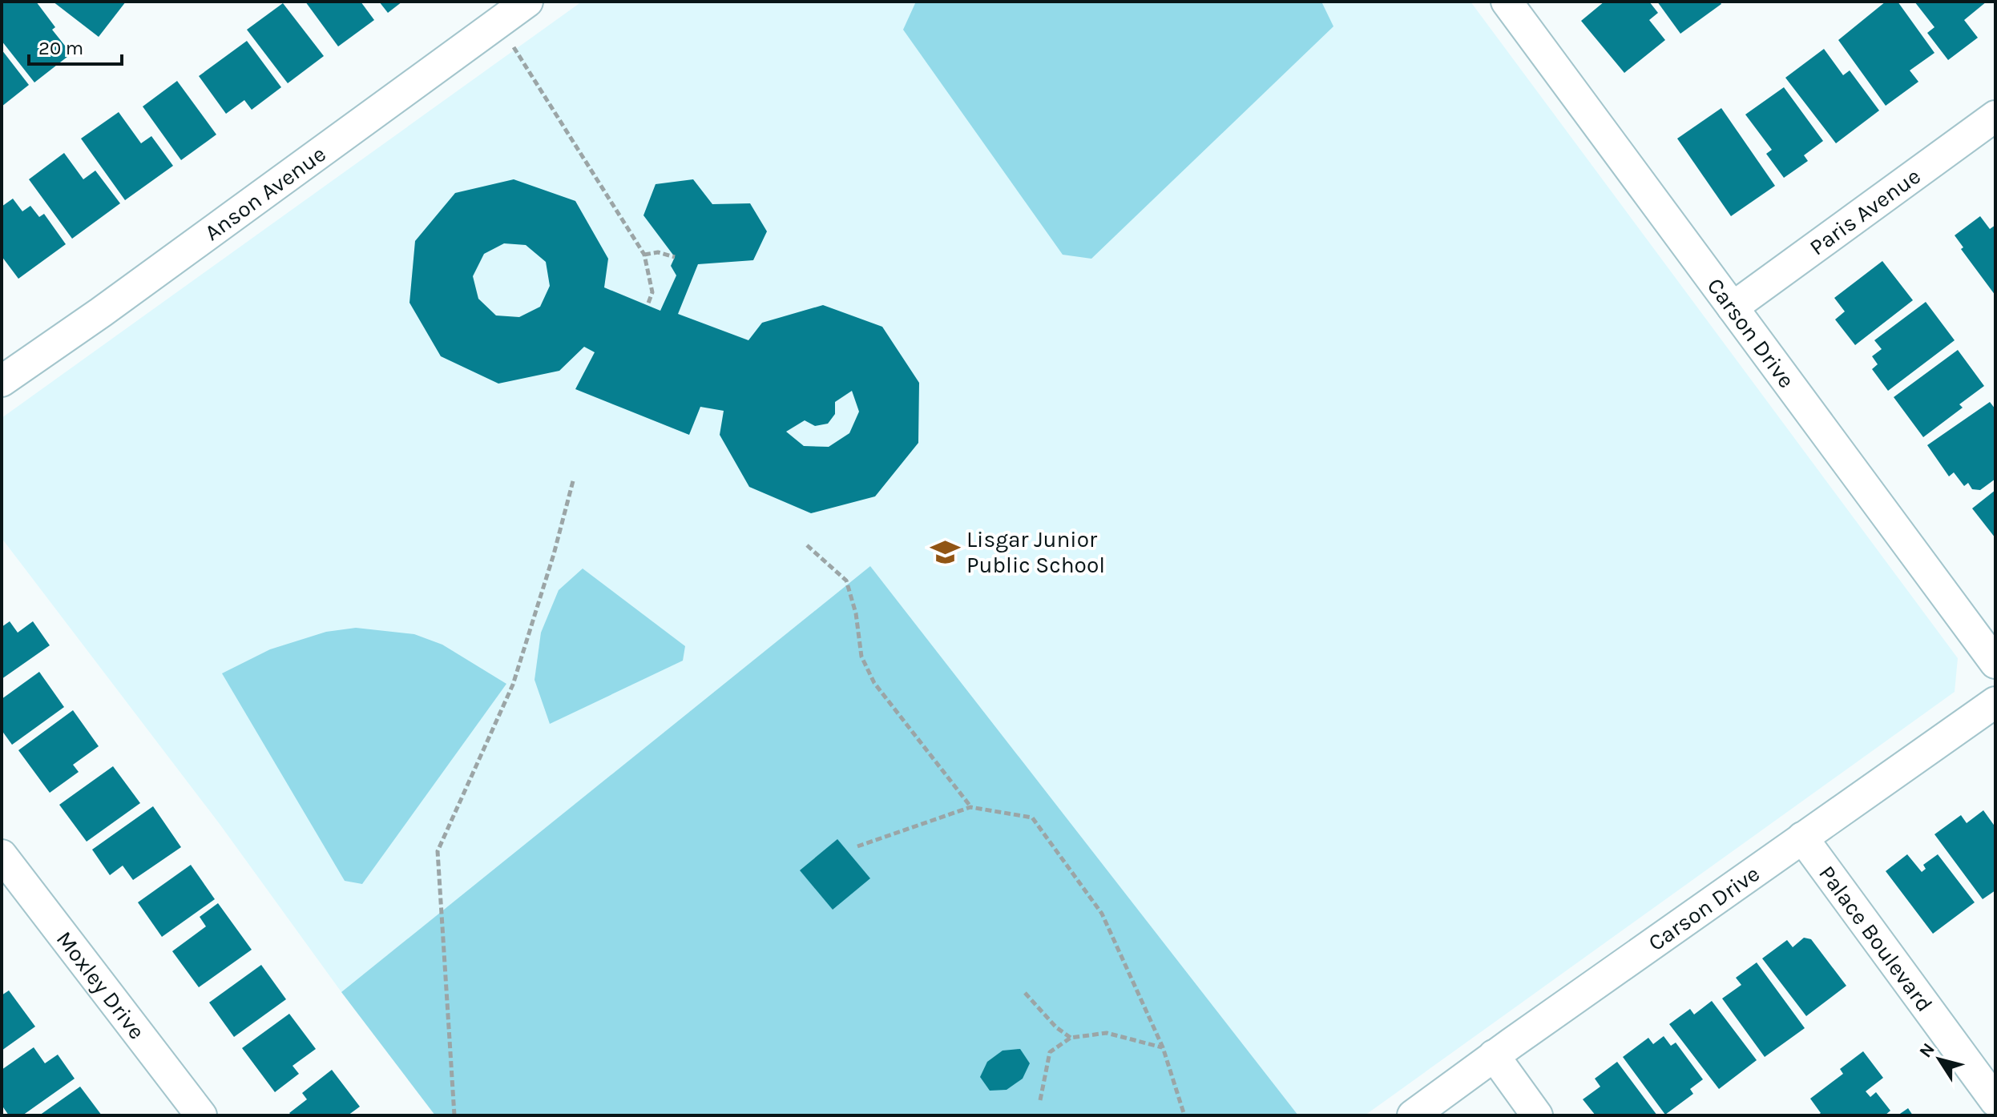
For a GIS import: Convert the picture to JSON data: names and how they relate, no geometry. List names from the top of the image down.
{
  "streets": {
    "street": [
      "Anson Avenue",
      "Paris Avenue",
      "Carson Drive",
      "Palace Boulevard",
      "Moxley Drive"
    ]
  },
  "crossings": [
    ["Paris Avenue", "Carson Drive"],
    ["Carson Drive", "Palace Boulevard"]
  ],
  "places": {
    "school or university": ["Lisgar Junior Public School"]
  },
  "scale_bar": "20 m",
  "north": "top left"
}
